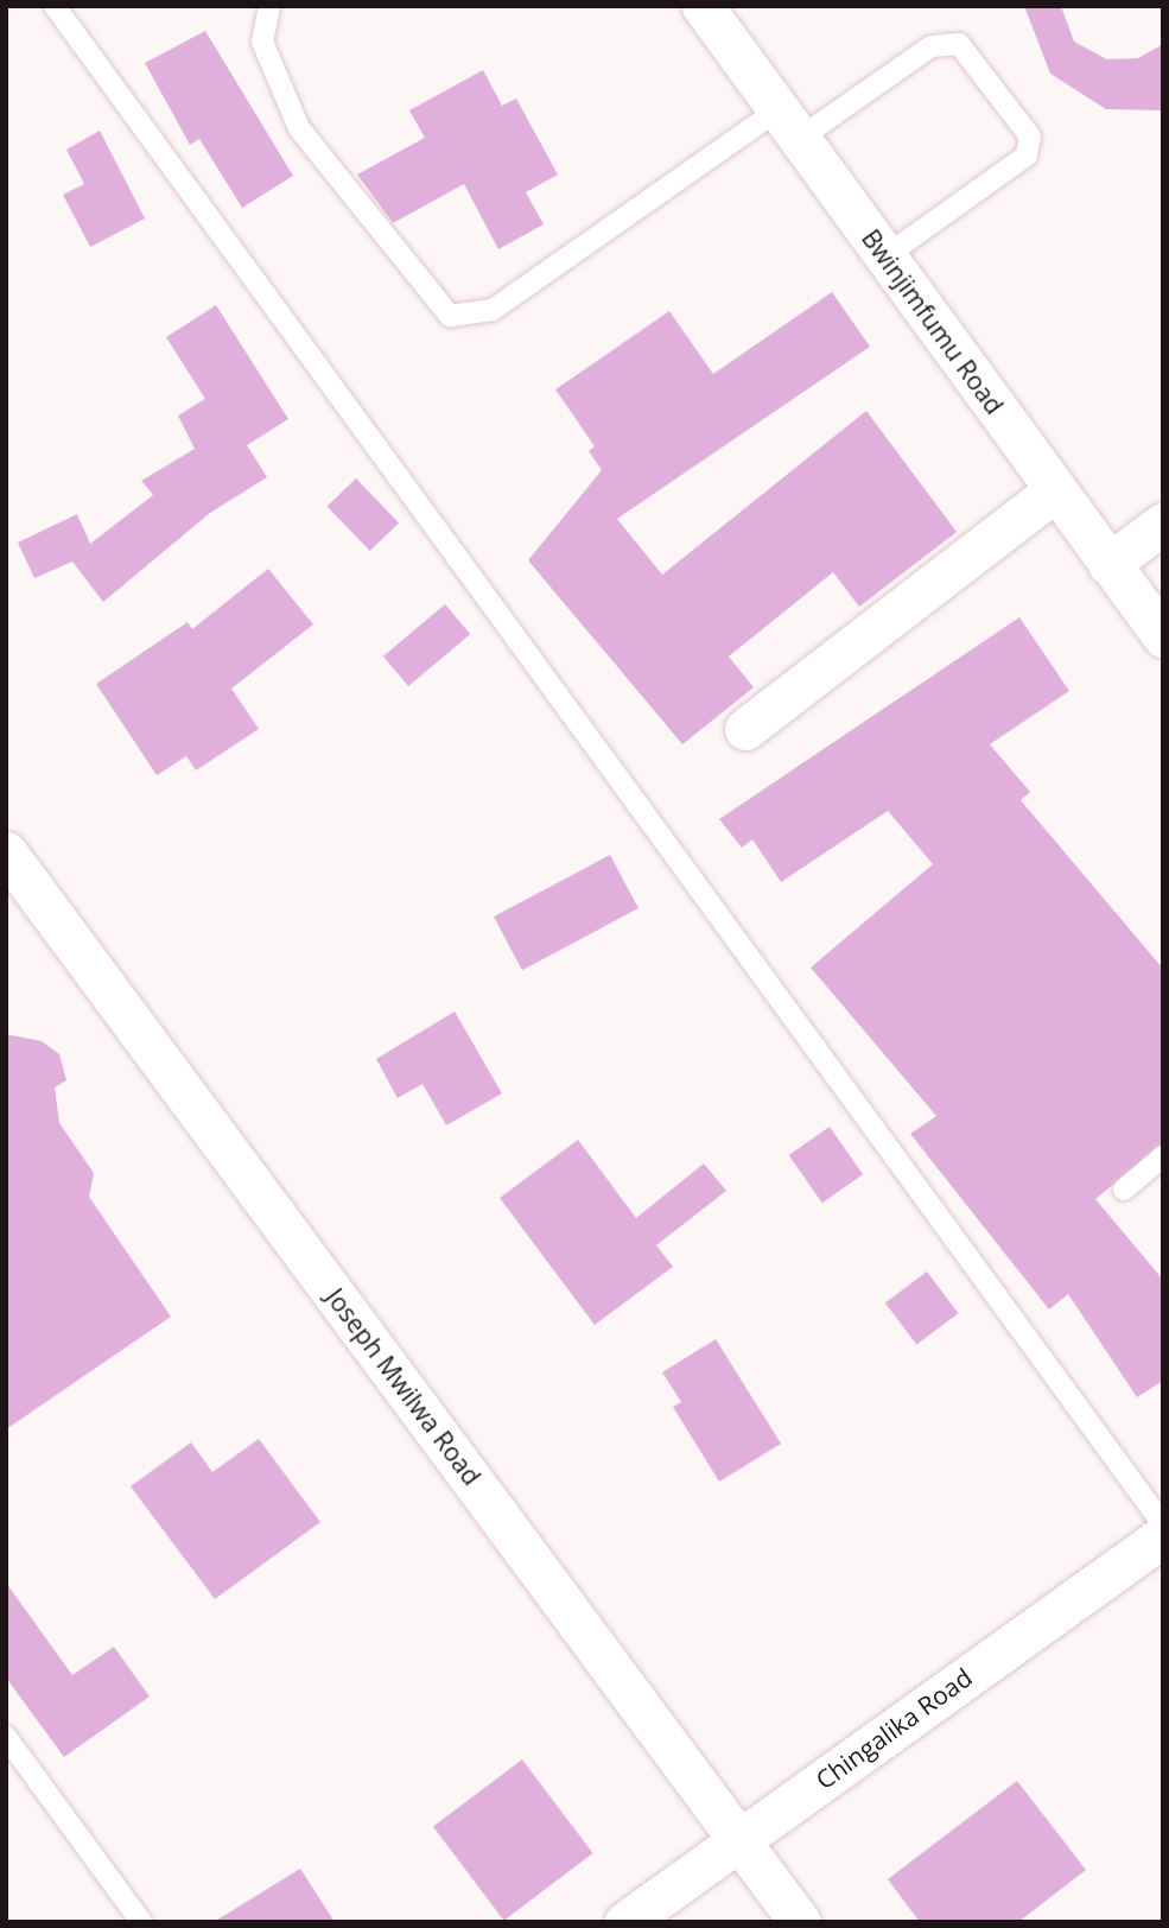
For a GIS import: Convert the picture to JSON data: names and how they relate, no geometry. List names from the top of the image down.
{
  "streets": {
    "street": ["Bwinjimfumu Road", "Joseph Mwilwa Road", "Chingalika Road"]
  },
  "crossings": [
    ["Joseph Mwilwa Road", "Chingalika Road"]
  ]
}
